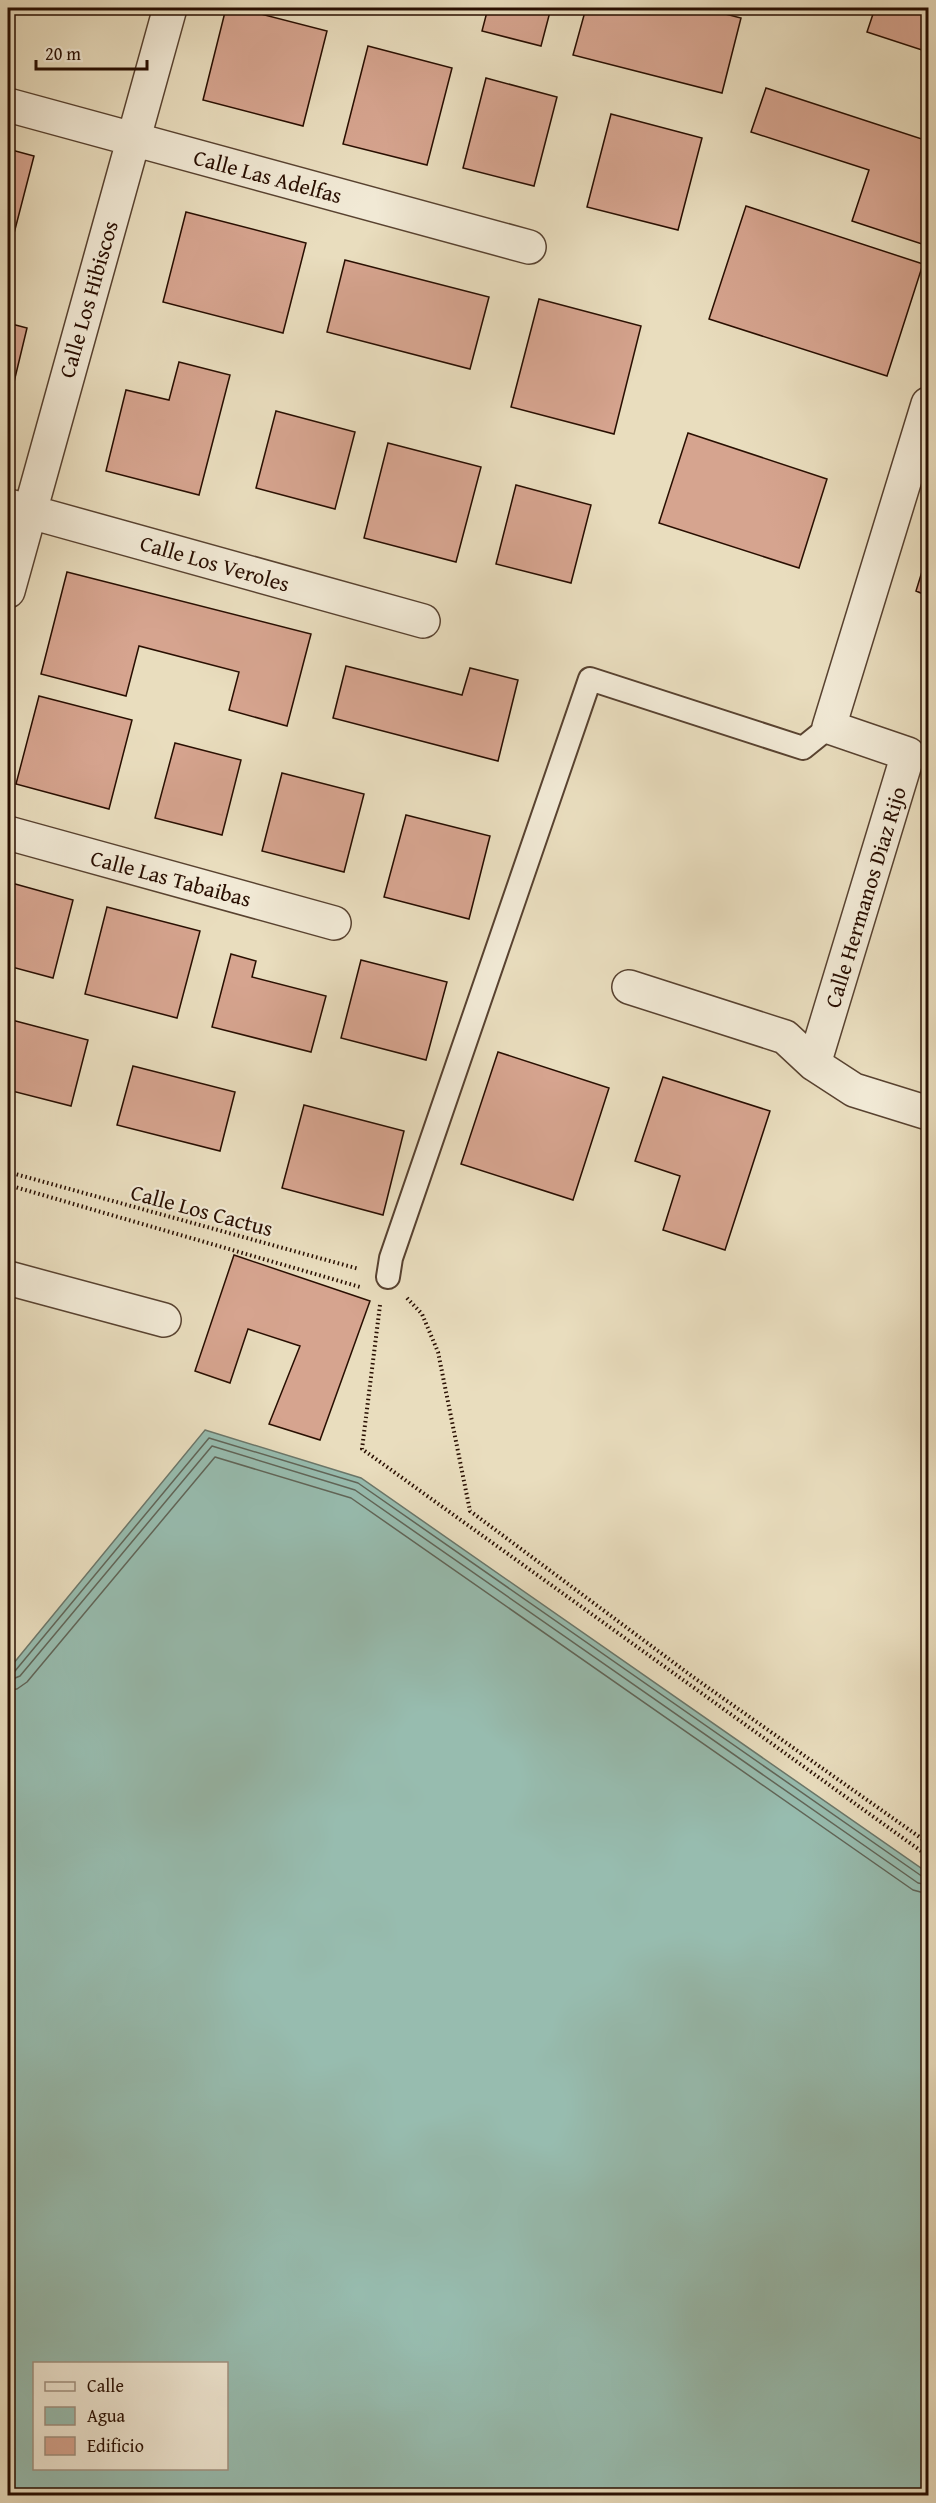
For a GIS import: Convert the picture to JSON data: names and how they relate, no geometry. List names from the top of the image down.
{
  "streets": {
    "street": [
      "Calle Las Adelfas",
      "Calle Los Hibiscos",
      "Calle Los Veroles",
      "Calle Las Tabaibas",
      "Calle Hermanos Diaz Rijo"
    ],
    "path": ["Calle Los Cactus"]
  },
  "crossings": [
    ["Calle Las Adelfas", "Calle Los Hibiscos"],
    ["Calle Los Hibiscos", "Calle Los Veroles"]
  ],
  "legend": ["Calle", "Agua", "Edificio"],
  "scale_bar": "20 m"
}
